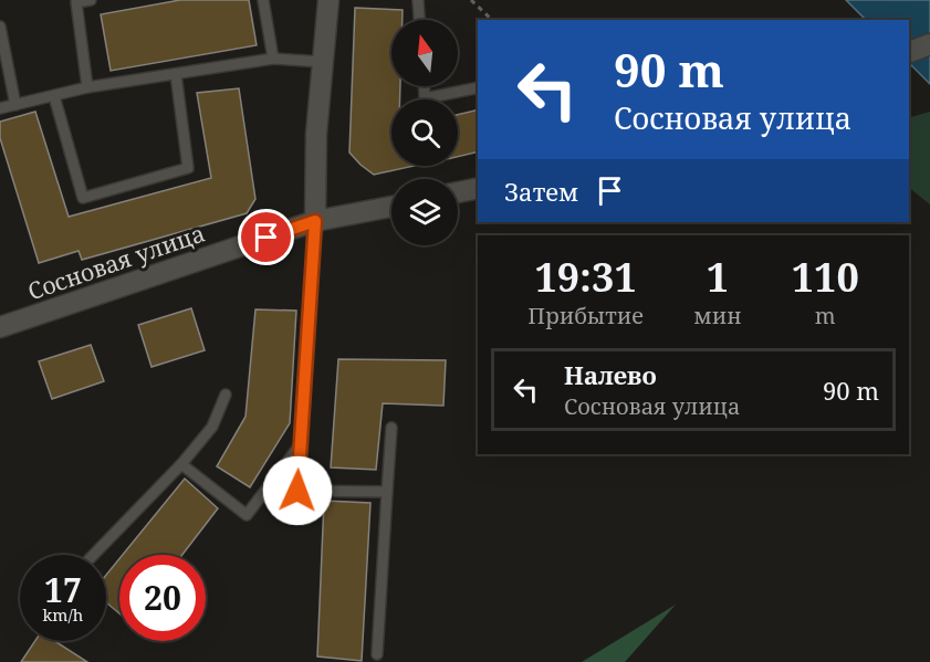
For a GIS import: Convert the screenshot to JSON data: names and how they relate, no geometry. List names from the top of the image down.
{
  "streets": {
    "street": ["Сосновая улица"]
  },
  "north": "top",
  "page": {
    "turn": ["90 m", "Сосновая улица"],
    "then": "Затем",
    "eta": [
      "19:31",
      "Прибытие",
      "1",
      "мин",
      "110",
      "m"
    ],
    "list": [
      {
        "name": "Налево",
        "note": "Сосновая улица",
        "value": "90 m"
      }
    ],
    "speed": "17 km/h",
    "limit": "20"
  }
}
